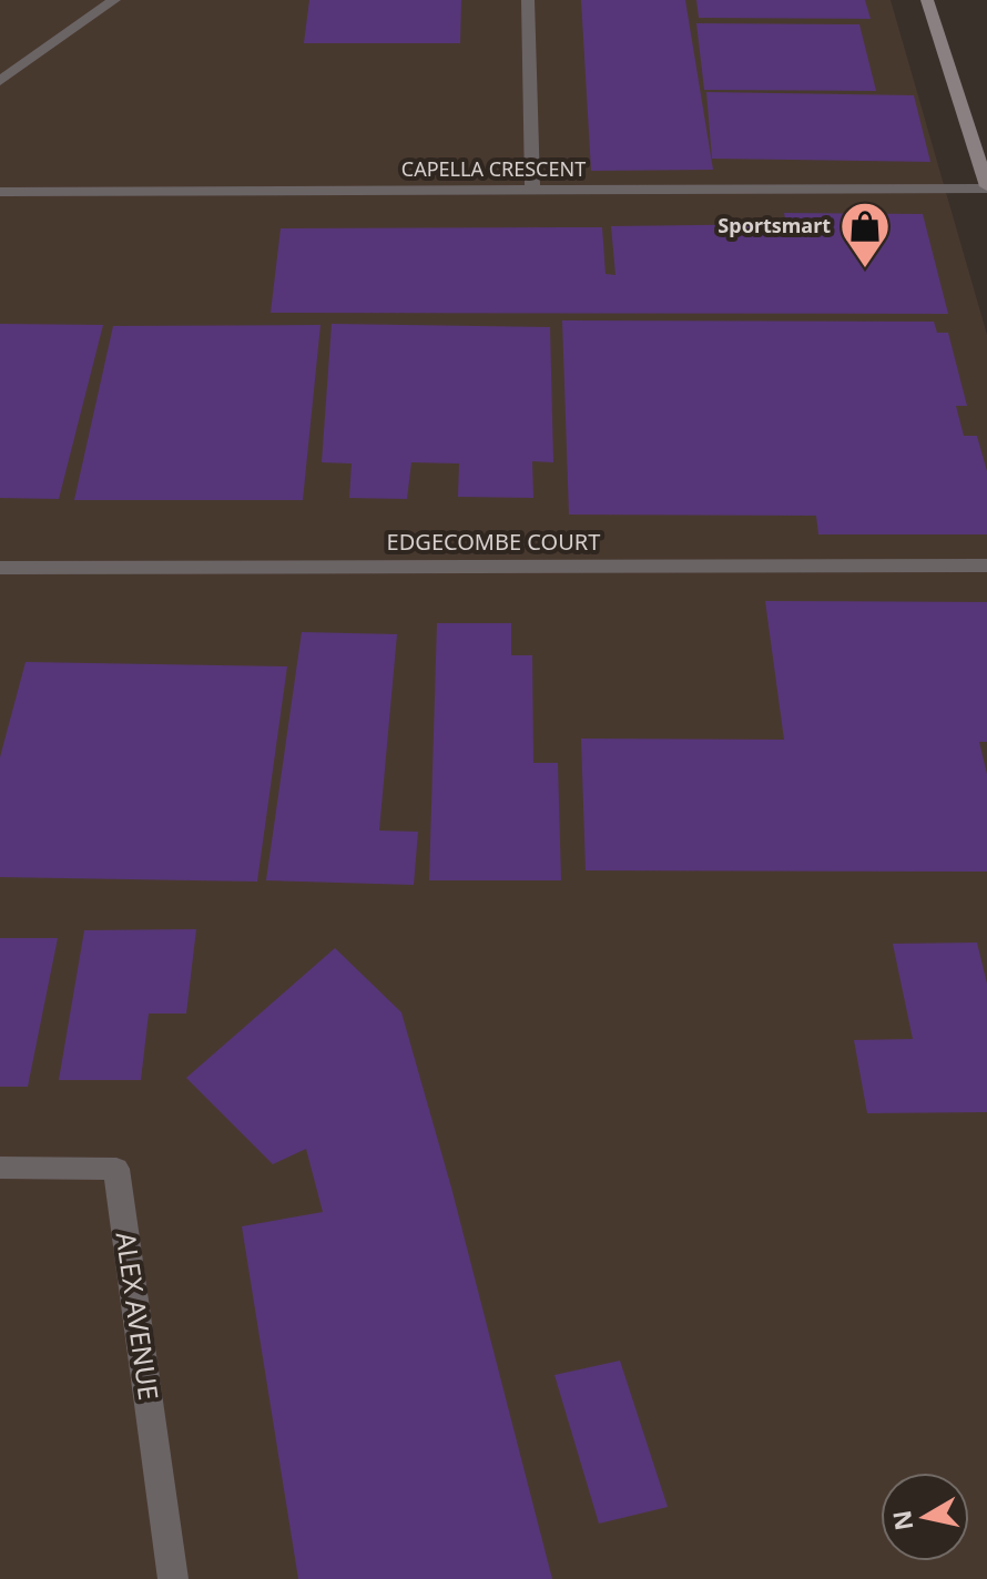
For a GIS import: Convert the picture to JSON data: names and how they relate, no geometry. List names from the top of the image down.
{
  "streets": {
    "street": ["CAPELLA CRESCENT", "EDGECOMBE COURT", "ALEX AVENUE"]
  },
  "places": {
    "shop": ["Sportsmart"]
  },
  "north": "left"
}
